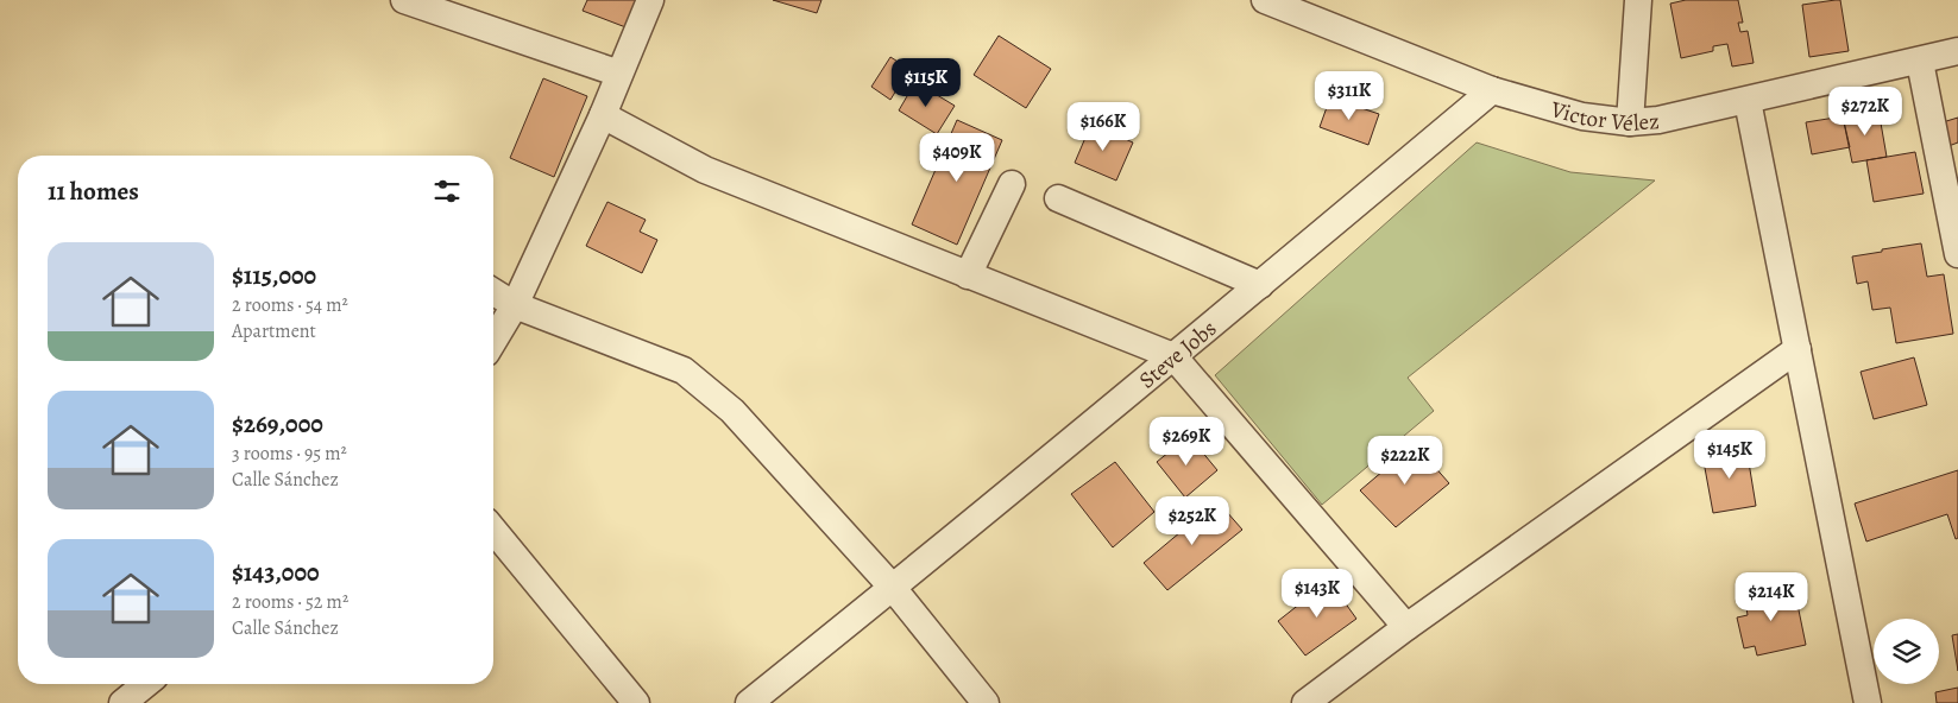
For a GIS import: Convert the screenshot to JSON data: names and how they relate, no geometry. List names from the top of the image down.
{
  "streets": {
    "street": ["Victor Vélez", "Steve Jobs"]
  },
  "crossings": [
    ["Victor Vélez", "Steve Jobs"]
  ],
  "page": {
    "price": [
      "$115K",
      "$311K",
      "$272K",
      "$166K",
      "$409K",
      "$269K",
      "$145K",
      "$222K",
      "$252K",
      "$143K",
      "$214K"
    ],
    "heading": "11 homes",
    "list": [
      {
        "name": "$115,000",
        "note": "2 rooms · 54 m² · Apartment"
      },
      {
        "name": "$269,000",
        "note": "3 rooms · 95 m² · Calle Sánchez"
      },
      {
        "name": "$143,000",
        "note": "2 rooms · 52 m² · Calle Sánchez"
      }
    ]
  }
}
